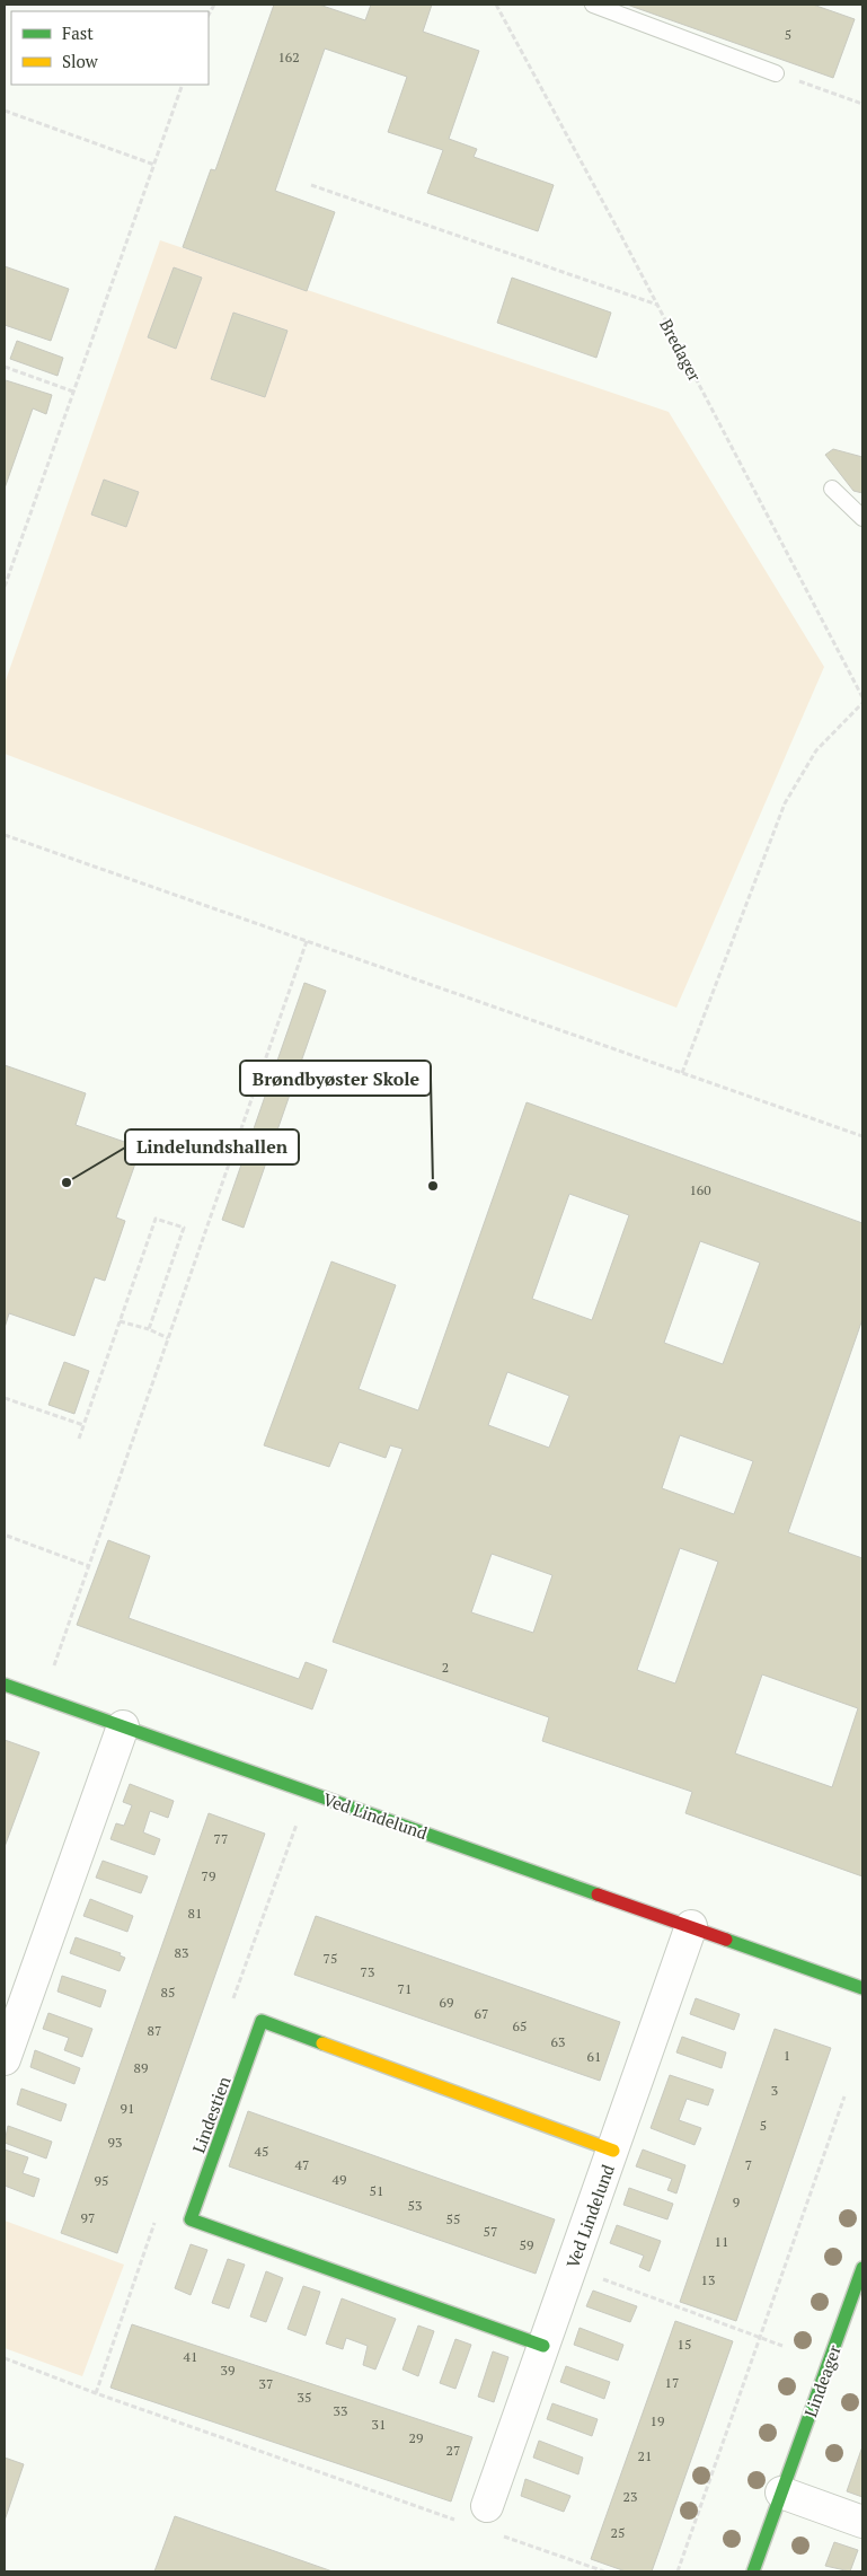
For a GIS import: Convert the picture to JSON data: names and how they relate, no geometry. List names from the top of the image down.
{
  "streets": {
    "street": ["Ved Lindelund", "Lindestien", "Lindeager"],
    "path": ["Bredager"]
  },
  "crossings": [
    ["Ved Lindelund", "Lindestien"]
  ],
  "places": ["Lindelundshallen", "Brøndbyøster Skole"],
  "house_numbers": [
    "5",
    "162",
    "160",
    "2",
    "77",
    "79",
    "81",
    "83",
    "75",
    "73",
    "71",
    "85",
    "69",
    "67",
    "65",
    "87",
    "63",
    "1",
    "61",
    "89",
    "3",
    "91",
    "5",
    "93",
    "45",
    "47",
    "7",
    "49",
    "95",
    "51",
    "9",
    "53",
    "97",
    "55",
    "57",
    "11",
    "59",
    "13",
    "15",
    "41",
    "39",
    "17",
    "37",
    "35",
    "33",
    "19",
    "31",
    "29",
    "27",
    "21",
    "23",
    "25"
  ],
  "legend": ["Fast", "Slow"]
}
